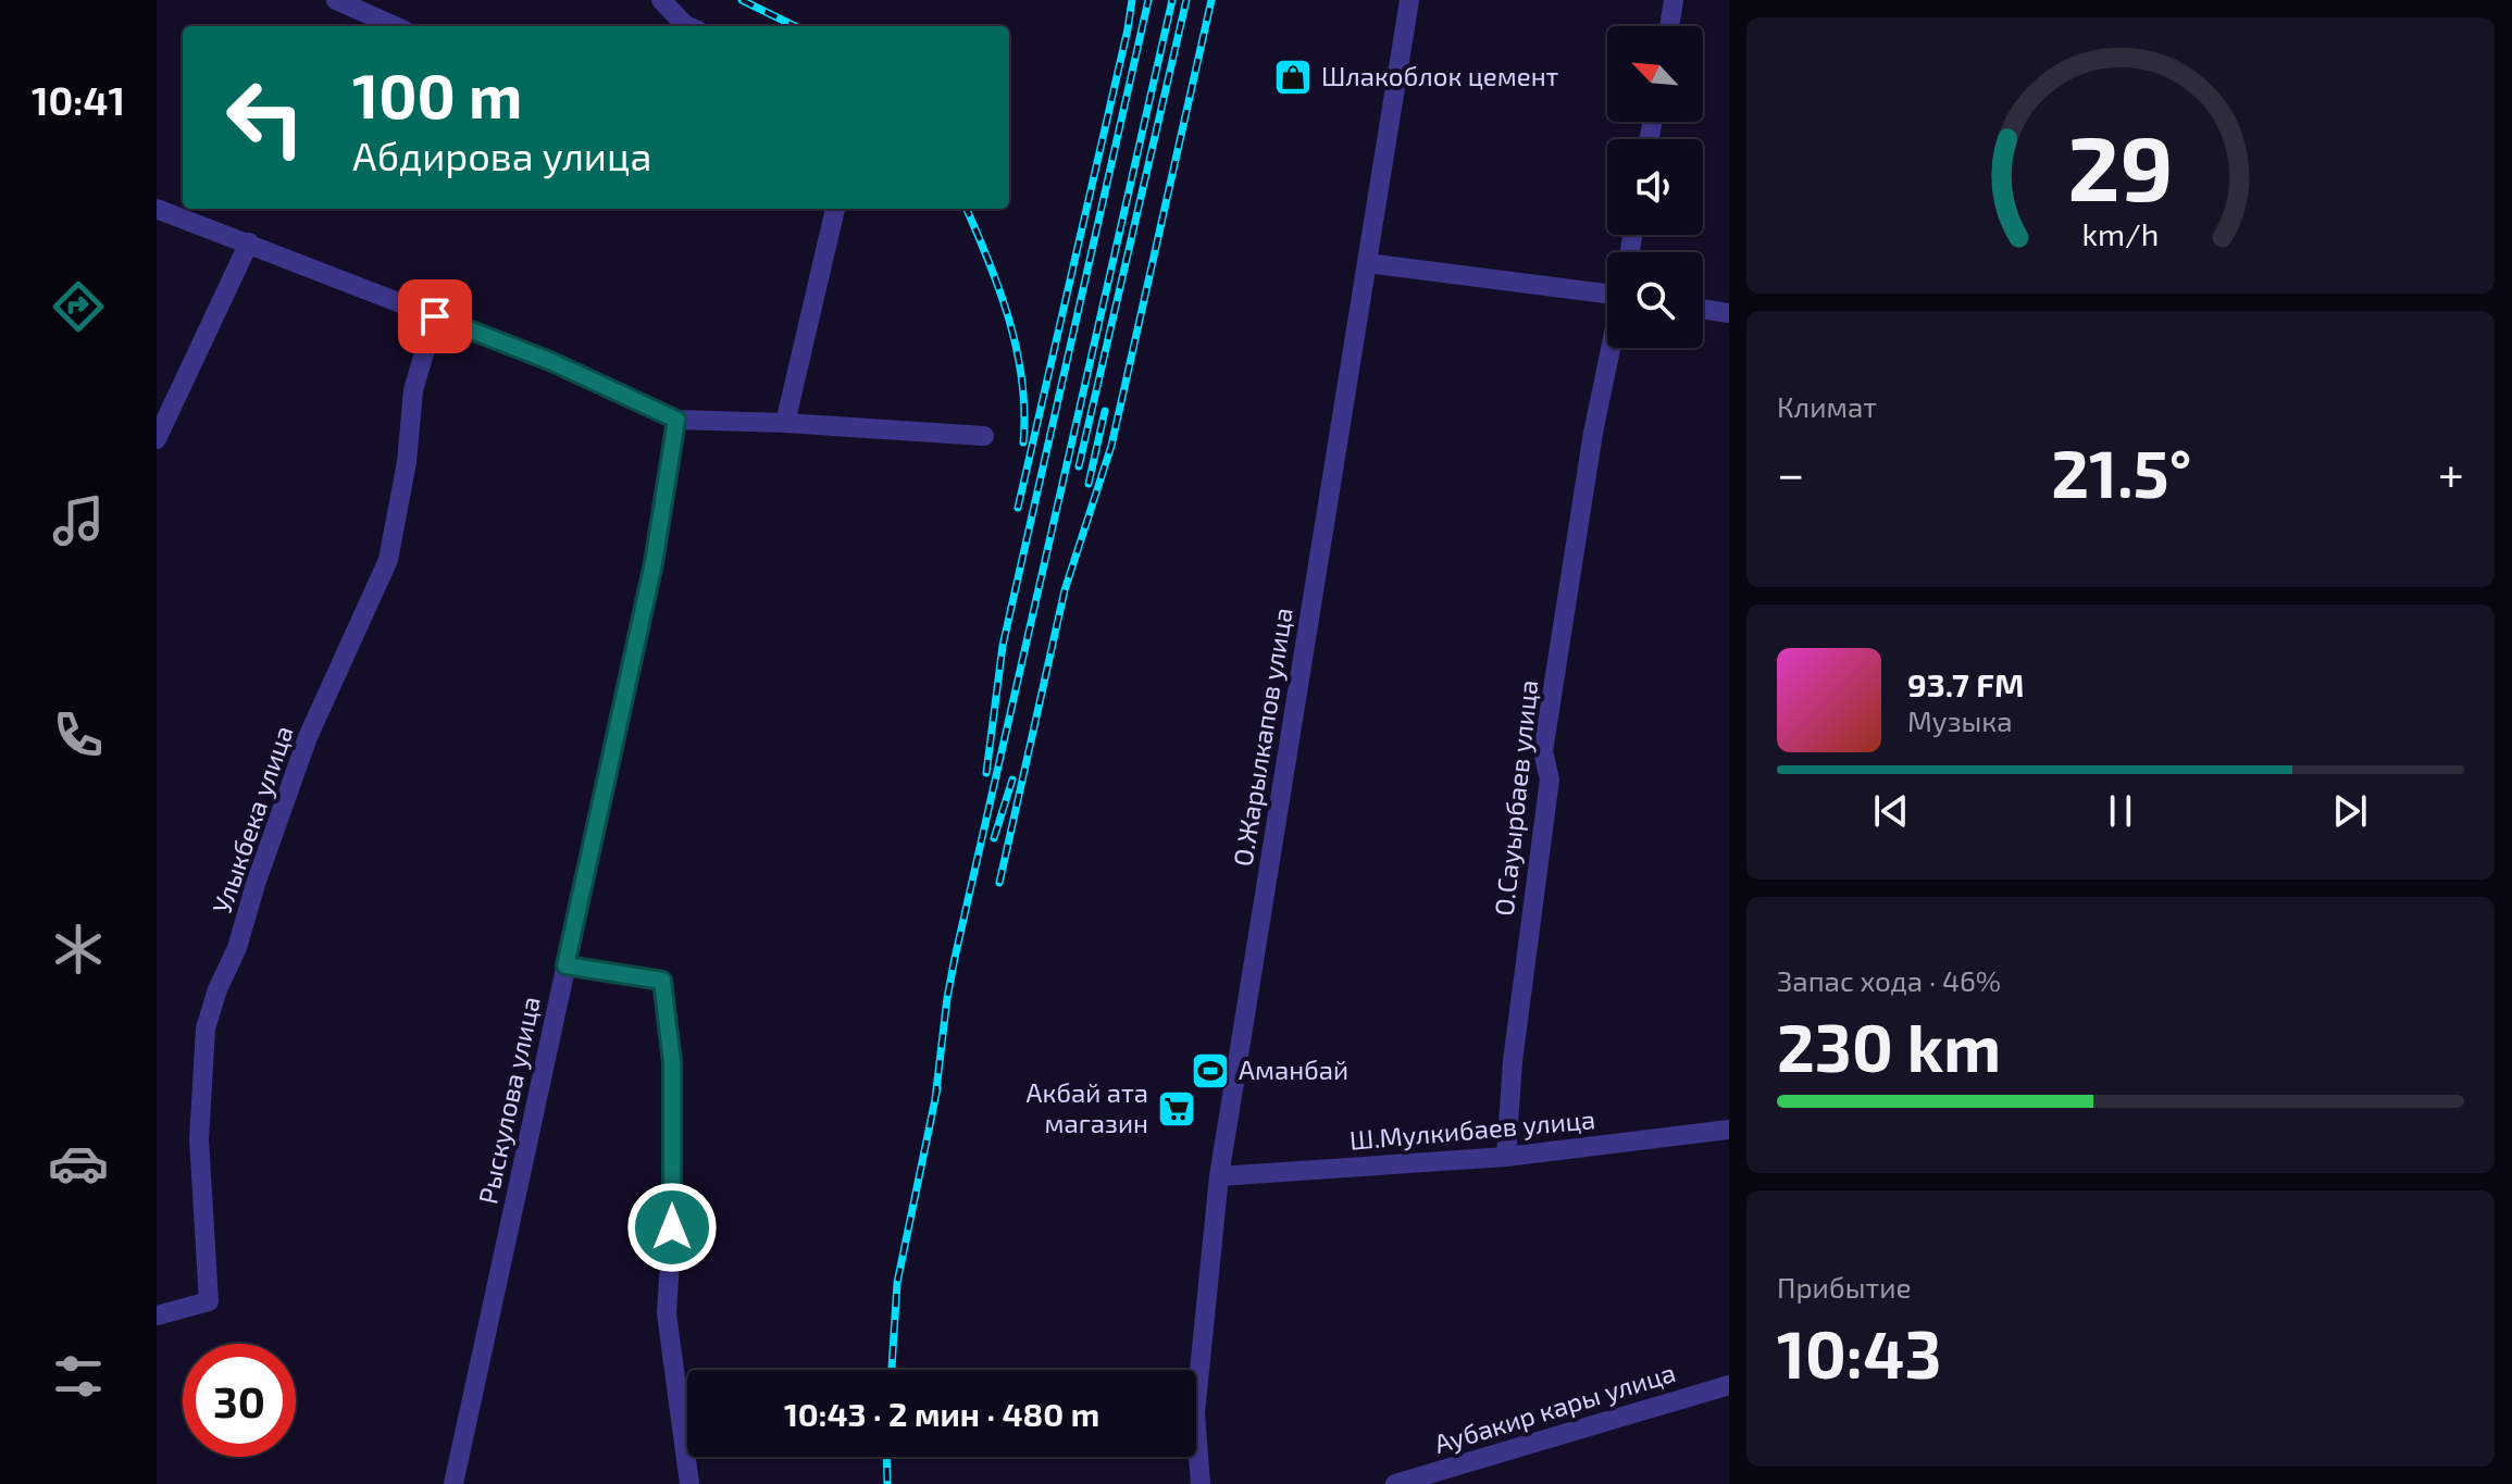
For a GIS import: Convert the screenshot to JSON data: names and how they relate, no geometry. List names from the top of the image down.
{
  "streets": {
    "street": [
      "О.Жарылкапов улица",
      "О.Сауырбаев улица",
      "Улыкбека улица",
      "Рыскулова улица",
      "Ш.Мулкибаев улица",
      "Аубакир кары улица"
    ]
  },
  "crossings": [
    ["О.Жарылкапов улица", "Ш.Мулкибаев улица"],
    ["О.Сауырбаев улица", "Ш.Мулкибаев улица"]
  ],
  "places": {
    "shop": ["Шлакоблок цемент"],
    "sports": ["Аманбай"],
    "supermarket": ["Акбай ата магазин"]
  },
  "north": "top left",
  "page": {
    "tabs": "10:41",
    "turn": ["100 m", "Абдирова улица"],
    "tile": [
      "Климат",
      ["Запас хода · 46%", "230 km"],
      ["Прибытие", "10:43"]
    ],
    "heat": ["−", "21.5°", "+"],
    "song": ["93.7 FM", "Музыка"],
    "limit": "30",
    "trip": "10:43 · 2 мин · 480 m",
    "gauge": ["29", "km/h"]
  }
}
